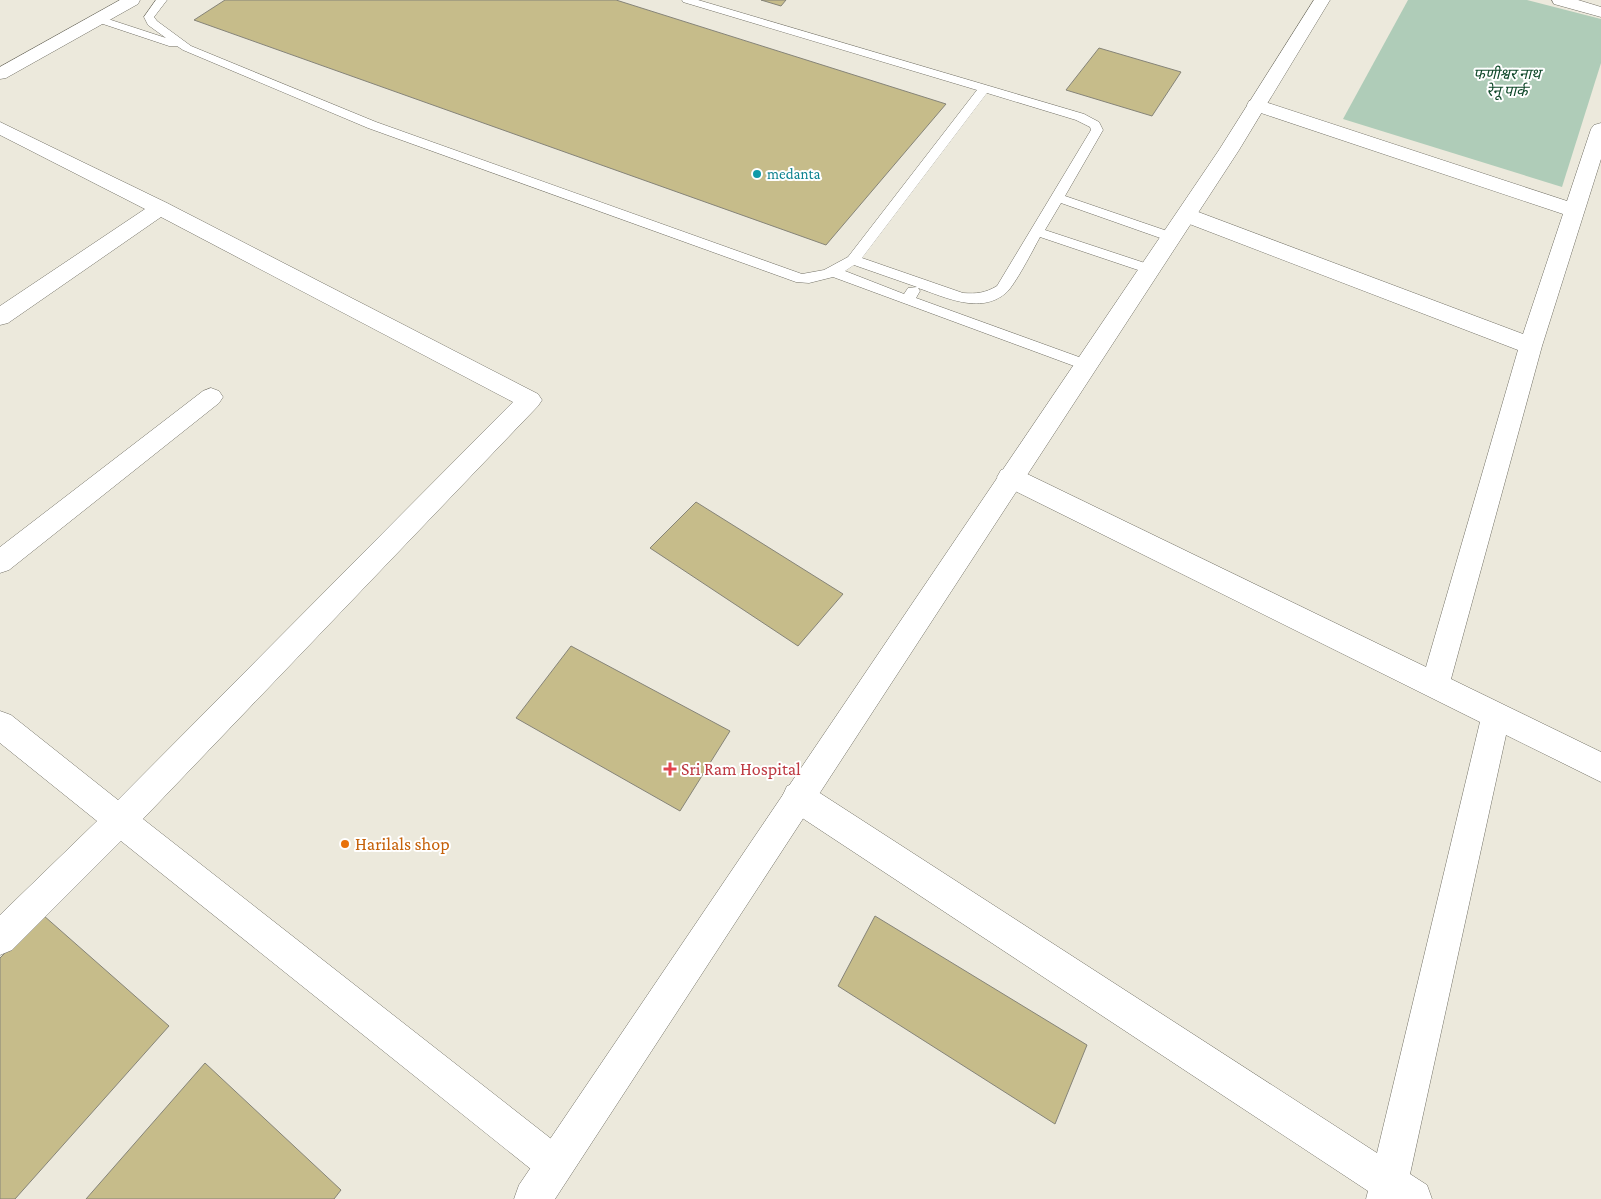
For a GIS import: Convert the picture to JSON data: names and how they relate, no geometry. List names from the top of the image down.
{
  "parks": ["फणीश्वर नाथ रेनू पार्क"],
  "places": {
    "other": ["medanta", "Harilals shop"],
    "health": ["Sri Ram Hospital"]
  }
}
